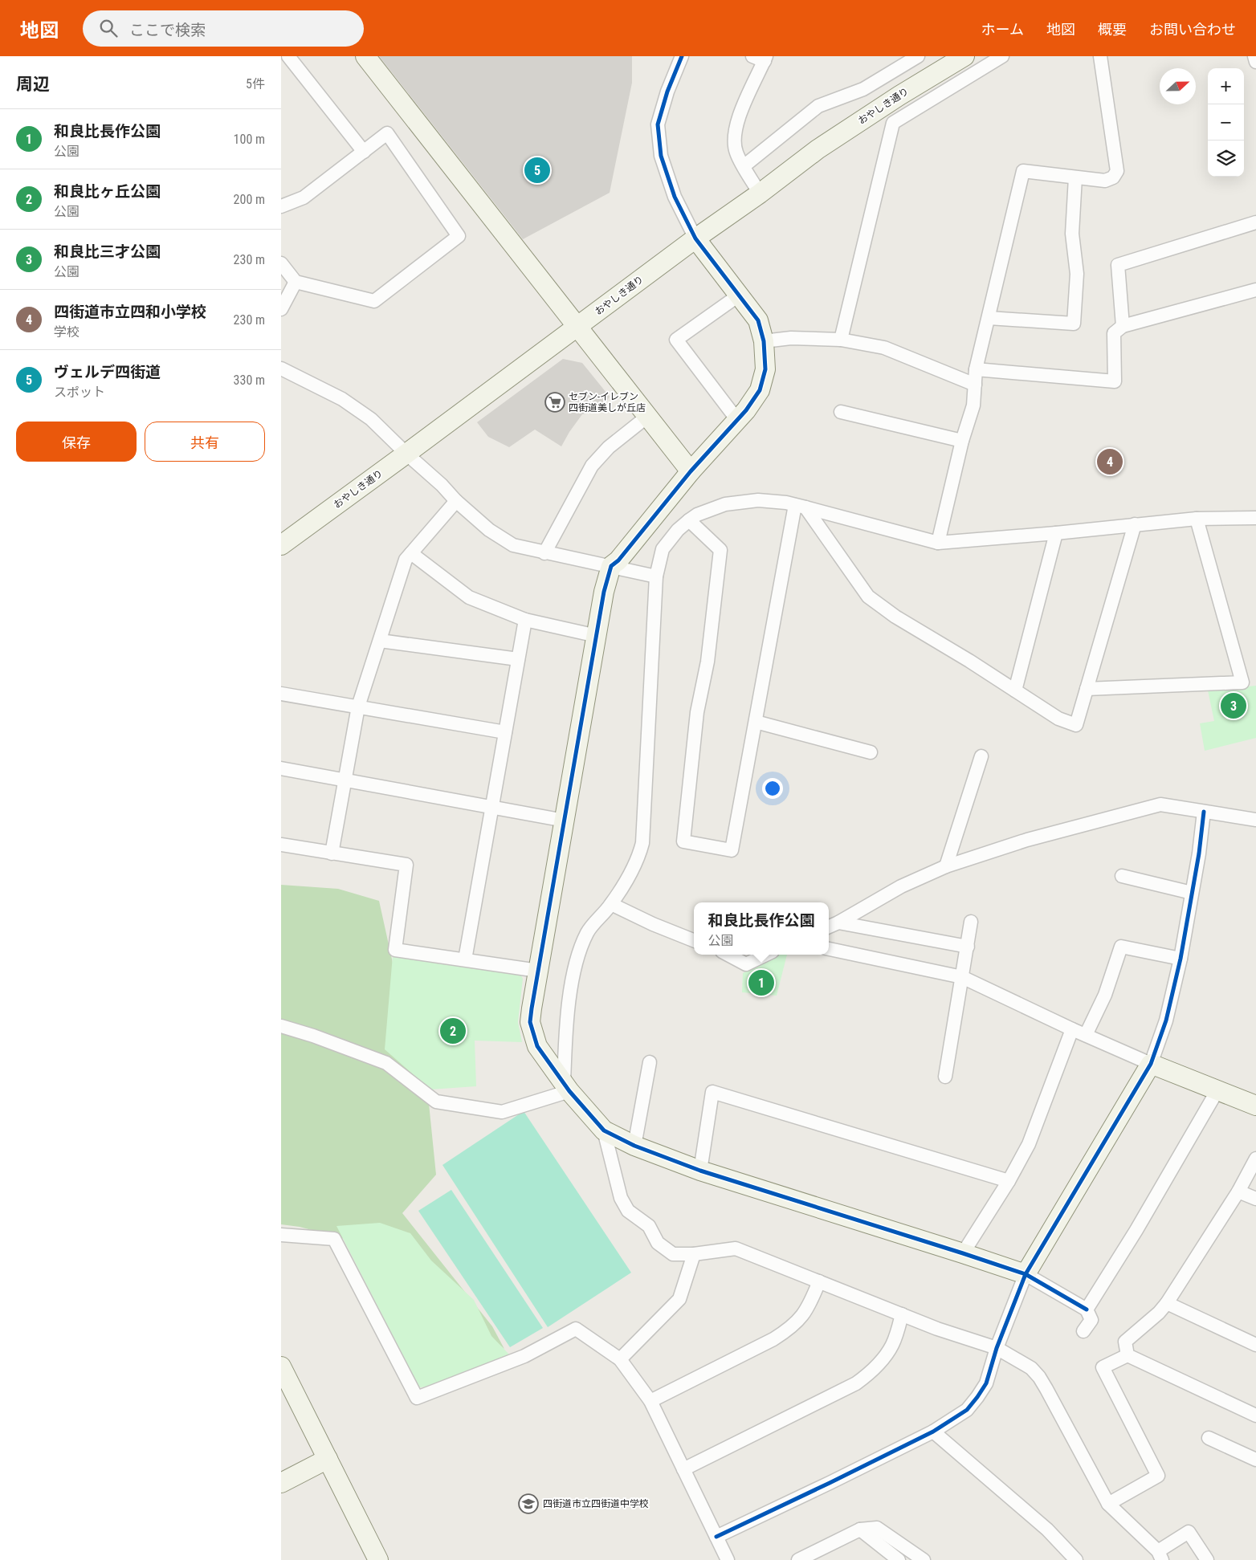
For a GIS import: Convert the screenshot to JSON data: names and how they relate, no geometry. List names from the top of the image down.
{
  "streets": {
    "street": ["おやしき通り"]
  },
  "places": {
    "supermarket": ["セブン-イレブン 四街道美しが丘店"],
    "school or university": ["四街道市立四街道中学校"]
  },
  "north": "right",
  "page": {
    "header": "地図",
    "search": "ここで検索",
    "nav": [
      "ホーム",
      "地図",
      "概要",
      "お問い合わせ"
    ],
    "heading": ["周辺", "5件"],
    "map_buttons": ["+", "−"],
    "list": [
      {
        "mark": "1",
        "name": "和良比長作公園",
        "note": "公園",
        "value": "100 m"
      },
      {
        "mark": "2",
        "name": "和良比ヶ丘公園",
        "note": "公園",
        "value": "200 m"
      },
      {
        "mark": "3",
        "name": "和良比三才公園",
        "note": "公園",
        "value": "230 m"
      },
      {
        "mark": "4",
        "name": "四街道市立四和小学校",
        "note": "学校",
        "value": "230 m"
      },
      {
        "mark": "5",
        "name": "ヴェルデ四街道",
        "note": "スポット",
        "value": "330 m"
      }
    ],
    "pins": [
      "5",
      "4",
      "3",
      "1",
      "2"
    ],
    "buttons": ["保存", "共有"],
    "popup": ["和良比長作公園", "公園"]
  }
}
